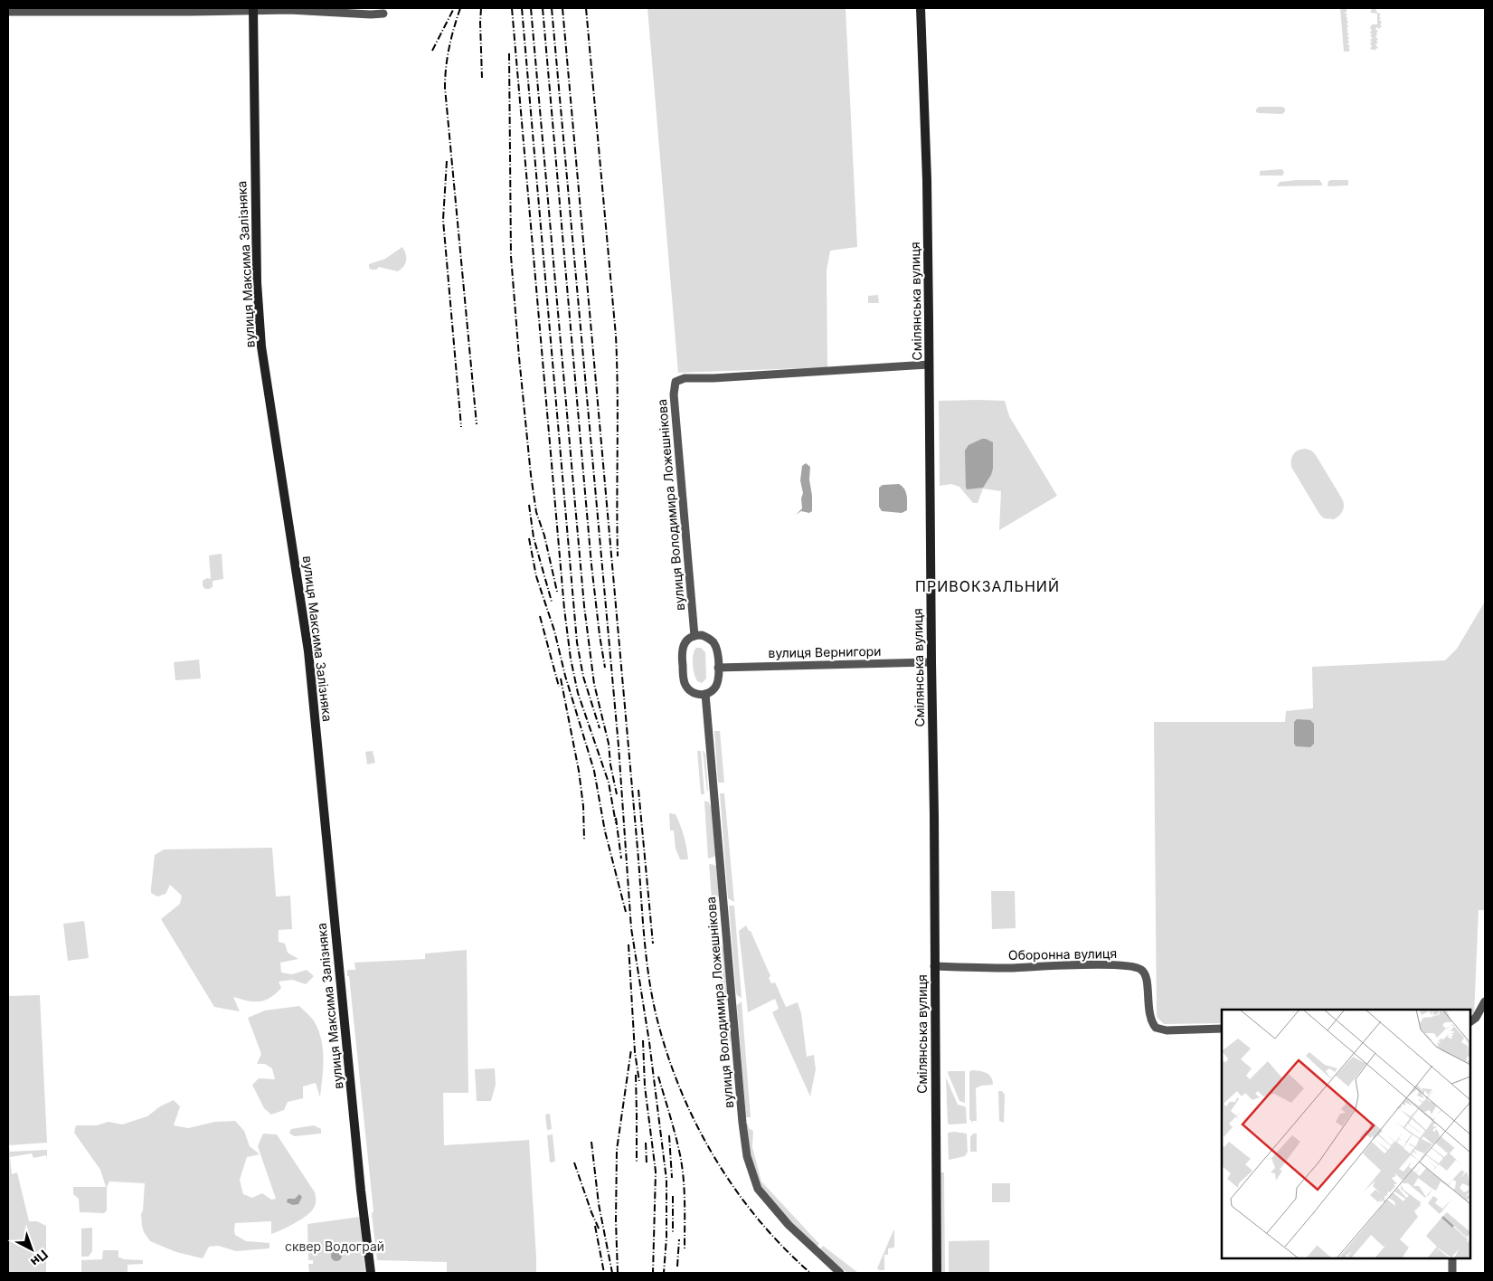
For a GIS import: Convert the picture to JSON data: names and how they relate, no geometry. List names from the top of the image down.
{
  "streets": {
    "main road": ["вулиця Максима Залізняка", "Смілянська вулиця"],
    "street": ["вулиця Володимира Ложешнікова", "вулиця Вернигори", "Оборонна вулиця"]
  },
  "crossings": [
    ["Смілянська вулиця", "вулиця Володимира Ложешнікова"],
    ["Смілянська вулиця", "вулиця Вернигори"],
    ["Смілянська вулиця", "Оборонна вулиця"],
    ["вулиця Володимира Ложешнікова", "вулиця Вернигори"]
  ],
  "districts": ["ПРИВОКЗАЛЬНИЙ"],
  "parks": ["сквер Водограй"],
  "north": "bottom right"
}
